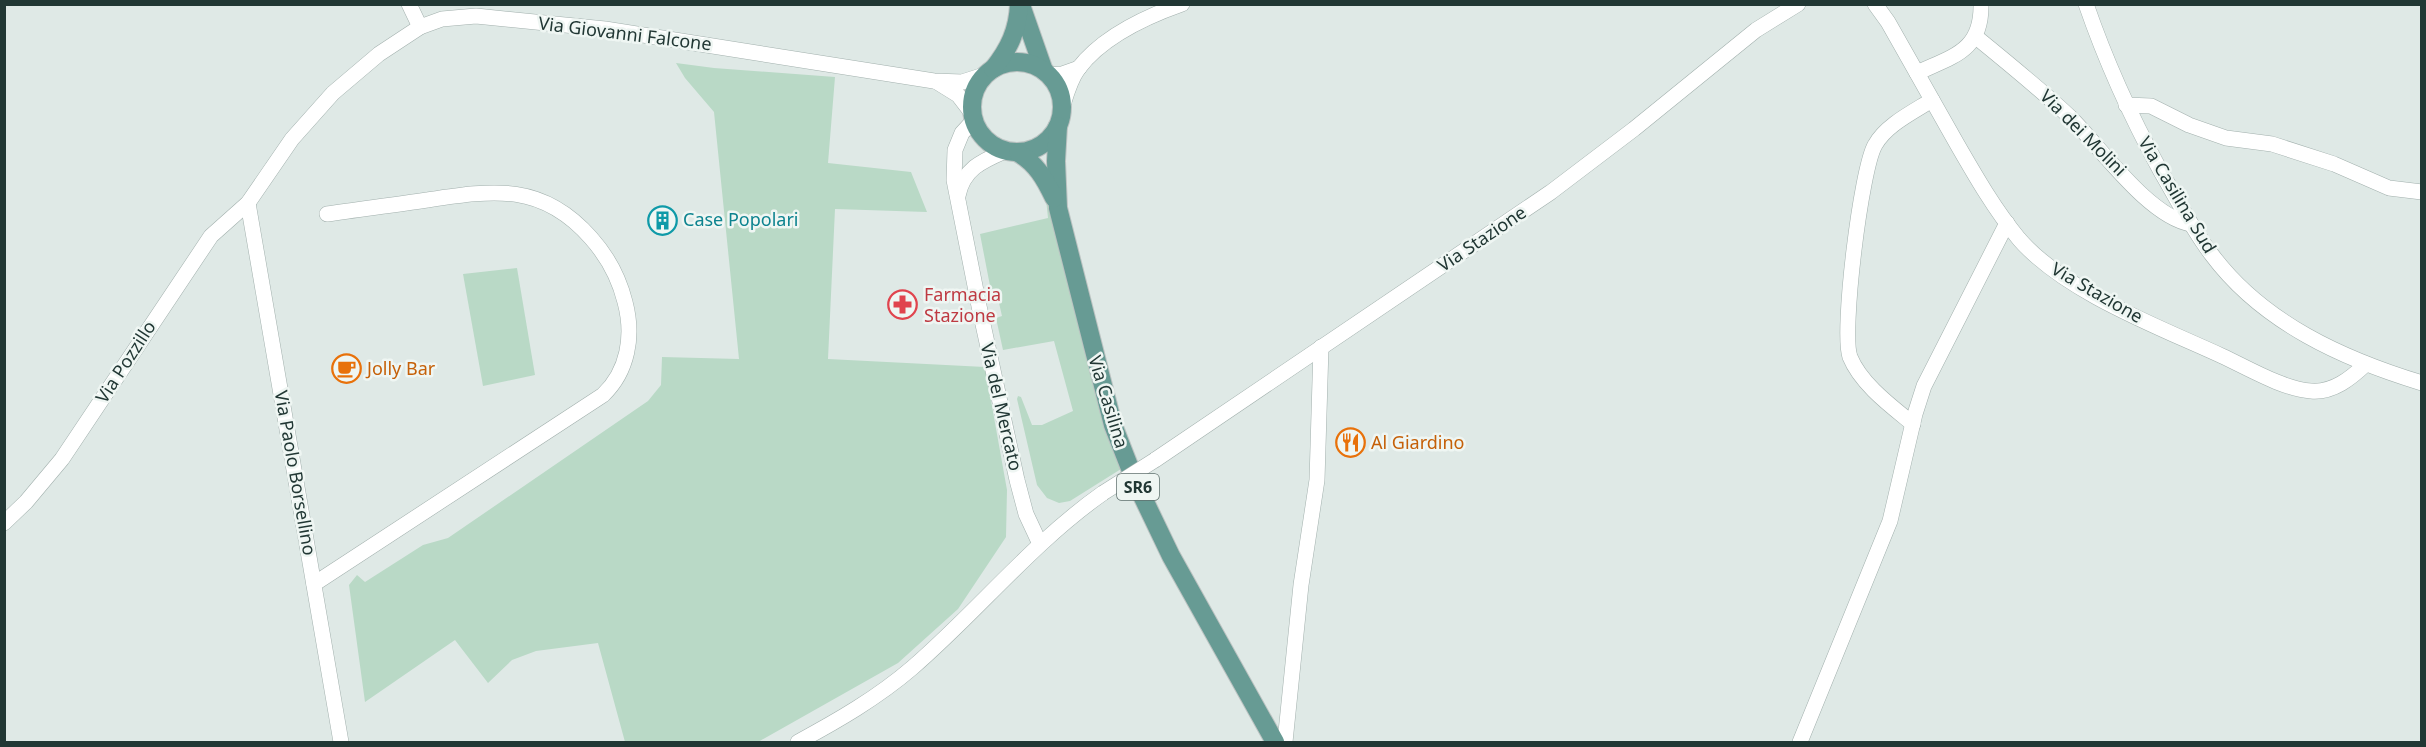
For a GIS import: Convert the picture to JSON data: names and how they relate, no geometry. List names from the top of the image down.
{
  "streets": {
    "main road": ["Via Casilina", "SR6"],
    "street": [
      "Via Giovanni Falcone",
      "Via dei Molini",
      "Via Casilina Sud",
      "Via Stazione",
      "Via Pozzillo",
      "Via del Mercato",
      "Via Paolo Borsellino"
    ]
  },
  "crossings": [
    ["Via Giovanni Falcone", "Via Pozzillo"],
    ["Via Giovanni Falcone", "Via Casilina"],
    ["Via Giovanni Falcone", "Via del Mercato"],
    ["Via Giovanni Falcone", "Via Paolo Borsellino"],
    ["Via dei Molini", "Via Casilina Sud"],
    ["Via Casilina Sud", "Via Stazione"],
    ["Via Stazione", "Via del Mercato"],
    ["Via Pozzillo", "Via Paolo Borsellino"],
    ["Via Casilina", "Via del Mercato"]
  ],
  "places": {
    "building": ["Case Popolari"],
    "pharmacy": ["Farmacia Stazione"],
    "cafe": ["Jolly Bar"],
    "restaurant": ["Al Giardino"]
  }
}
